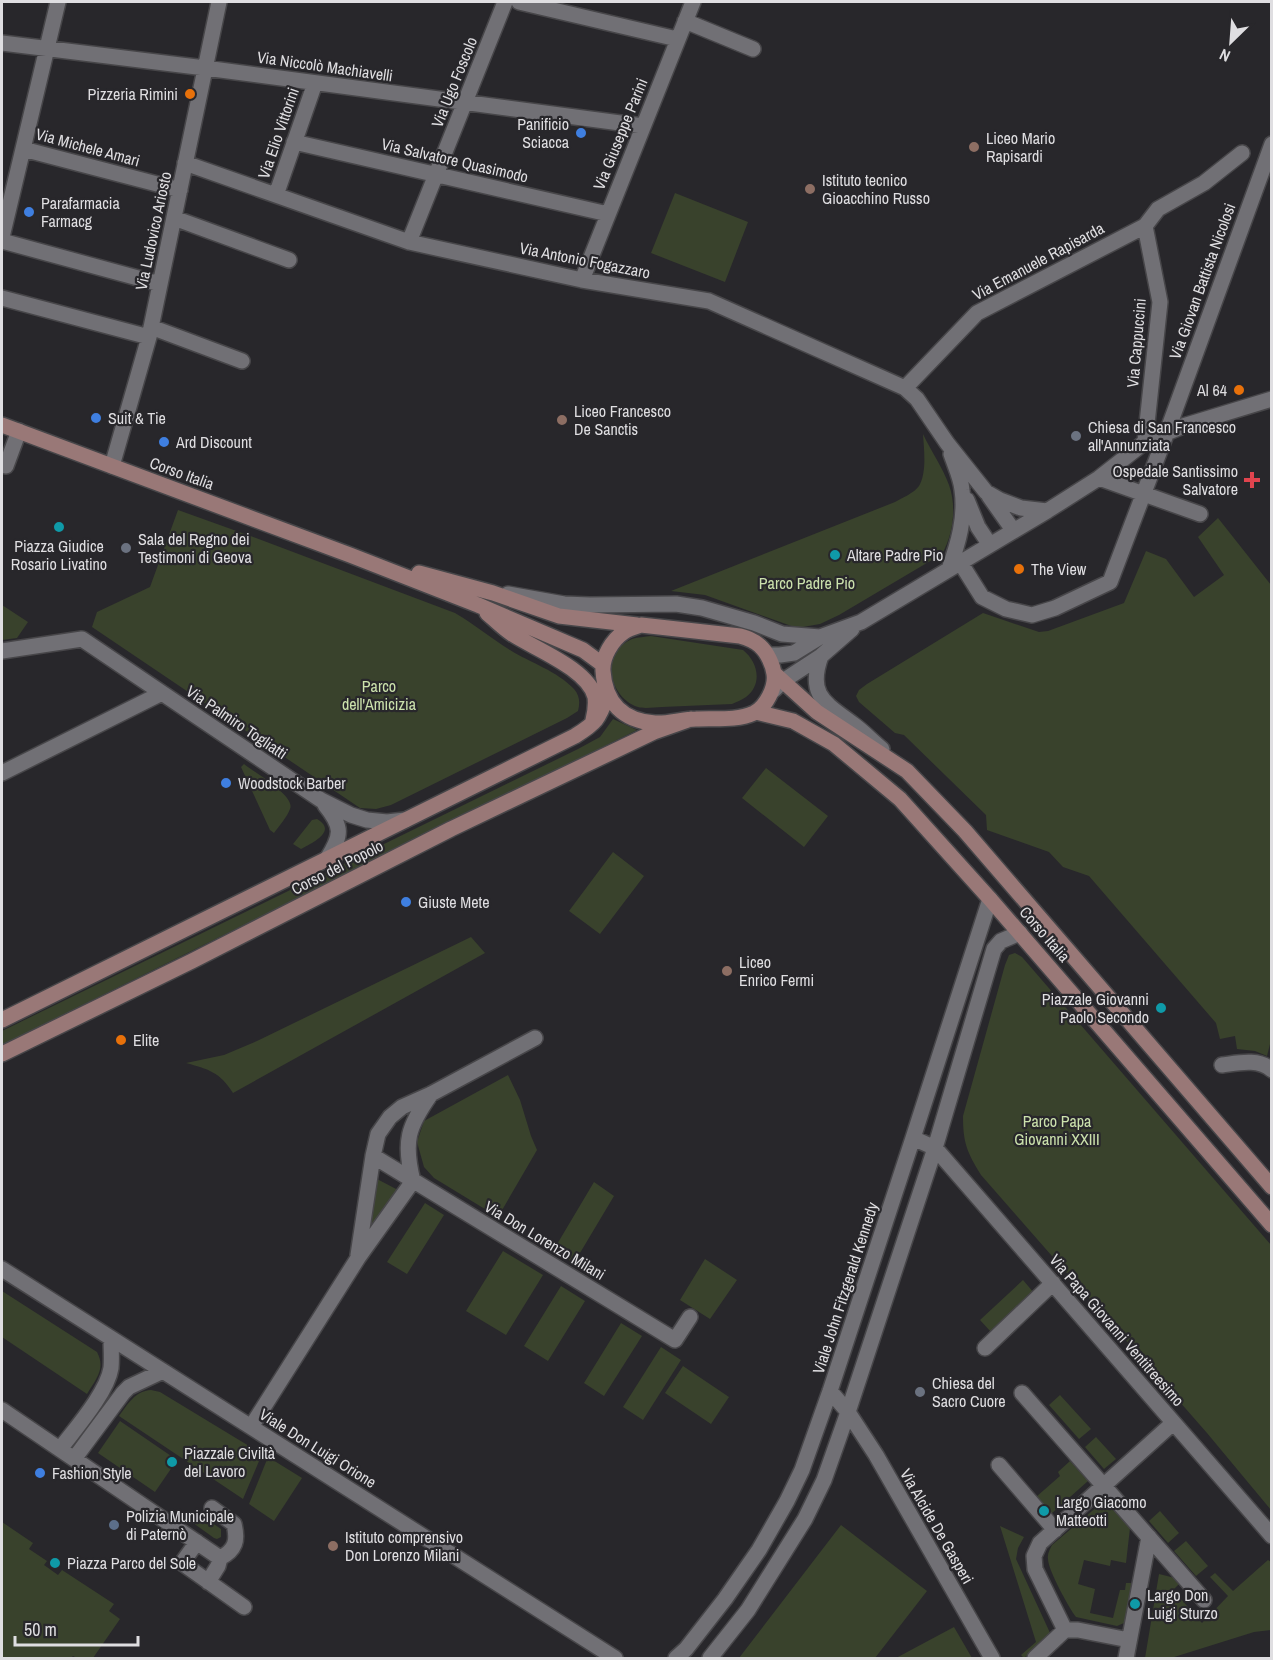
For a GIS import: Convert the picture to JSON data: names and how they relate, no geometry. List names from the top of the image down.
{
  "streets": {
    "main road": ["Corso Italia", "Corso del Popolo"],
    "street": [
      "Via Niccolò Machiavelli",
      "Via Ugo Foscolo",
      "Via Elio Vittorini",
      "Via Giuseppe Parini",
      "Via Michele Amari",
      "Via Salvatore Quasimodo",
      "Via Ludovico Ariosto",
      "Via Antonio Fogazzaro",
      "Via Emanuele Rapisarda",
      "Via Giovan Battista Nicolosi",
      "Via Cappuccini",
      "Via Palmiro Togliatti",
      "Via Don Lorenzo Milani",
      "Viale John Fitzgerald Kennedy",
      "Via Papa Giovanni Ventitreesimo",
      "Viale Don Luigi Orione",
      "Via Alcide De Gasperi"
    ]
  },
  "crossings": [
    ["Via Niccolò Machiavelli", "Via Ugo Foscolo"],
    ["Via Niccolò Machiavelli", "Via Elio Vittorini"],
    ["Via Niccolò Machiavelli", "Via Giuseppe Parini"],
    ["Via Niccolò Machiavelli", "Via Ludovico Ariosto"],
    ["Via Ugo Foscolo", "Via Salvatore Quasimodo"],
    ["Via Ugo Foscolo", "Via Antonio Fogazzaro"],
    ["Via Elio Vittorini", "Via Salvatore Quasimodo"],
    ["Via Elio Vittorini", "Via Antonio Fogazzaro"],
    ["Via Giuseppe Parini", "Via Salvatore Quasimodo"],
    ["Via Giuseppe Parini", "Via Antonio Fogazzaro"],
    ["Via Michele Amari", "Via Ludovico Ariosto"],
    ["Via Ludovico Ariosto", "Via Antonio Fogazzaro"],
    ["Via Ludovico Ariosto", "Corso Italia"],
    ["Via Antonio Fogazzaro", "Via Emanuele Rapisarda"],
    ["Via Emanuele Rapisarda", "Via Cappuccini"],
    ["Corso Italia", "Viale John Fitzgerald Kennedy"],
    ["Viale John Fitzgerald Kennedy", "Via Alcide De Gasperi"]
  ],
  "parks": ["Parco Padre Pio", "Parco dell'Amicizia", "Parco Papa Giovanni XXIII"],
  "places": {
    "other": [
      "Pizzeria Rimini",
      "Panificio Sciacca",
      "Liceo Mario Rapisardi",
      "Istituto tecnico Gioacchino Russo",
      "Parafarmacia Farmacg",
      "Al 64",
      "Suit & Tie",
      "Liceo Francesco De Sanctis",
      "Chiesa di San Francesco all'Annunziata",
      "Ard Discount",
      "Piazza Giudice Rosario Livatino",
      "Sala del Regno dei Testimoni di Geova",
      "Altare Padre Pio",
      "The View",
      "Woodstock Barber",
      "Giuste Mete",
      "Liceo Enrico Fermi",
      "Piazzale Giovanni Paolo Secondo",
      "Elite",
      "Chiesa del Sacro Cuore",
      "Piazzale Civiltà del Lavoro",
      "Fashion Style",
      "Largo Giacomo Matteotti",
      "Polizia Municipale di Paternò",
      "Istituto comprensivo Don Lorenzo Milani",
      "Piazza Parco del Sole",
      "Largo Don Luigi Sturzo"
    ],
    "health": ["Ospedale Santissimo Salvatore"]
  },
  "scale_bar": "50 m",
  "north": "bottom left"
}
